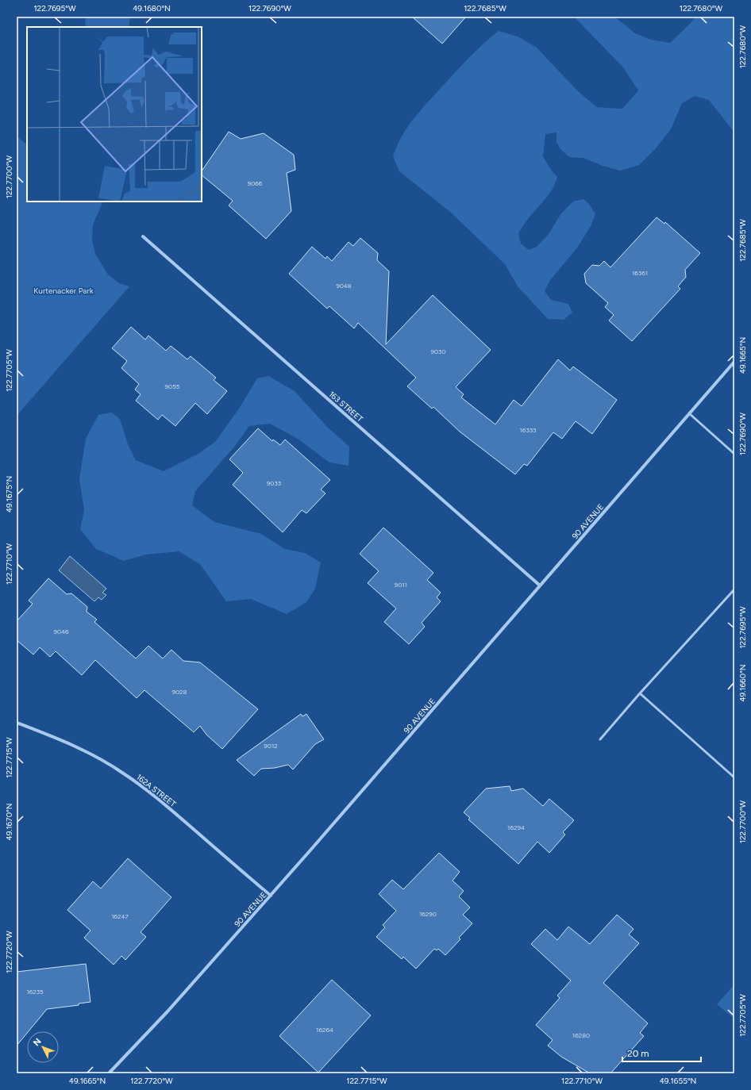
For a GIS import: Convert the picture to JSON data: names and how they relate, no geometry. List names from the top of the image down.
{
  "streets": {
    "street": ["163 STREET", "90 AVENUE", "162A STREET"]
  },
  "crossings": [
    ["163 STREET", "90 AVENUE"],
    ["90 AVENUE", "162A STREET"]
  ],
  "parks": ["Kurtenacker Park"],
  "house_numbers": [
    "9066",
    "16361",
    "9048",
    "9030",
    "9055",
    "16333",
    "9033",
    "9011",
    "9046",
    "9028",
    "9012",
    "16294",
    "16290",
    "16247",
    "16235",
    "16264",
    "16280"
  ],
  "scale_bar": "20 m",
  "north": "top left",
  "coordinates": [
    "122.7695°W",
    "49.1680°N",
    "122.7690°W",
    "122.7685°W",
    "122.7680°W",
    "122.7700°W",
    "49.1665°N",
    "122.7705°W",
    "49.1675°N",
    "122.7710°W",
    "49.1660°N",
    "122.7715°W",
    "49.1670°N",
    "122.7720°W",
    "49.1655°N"
  ]
}
